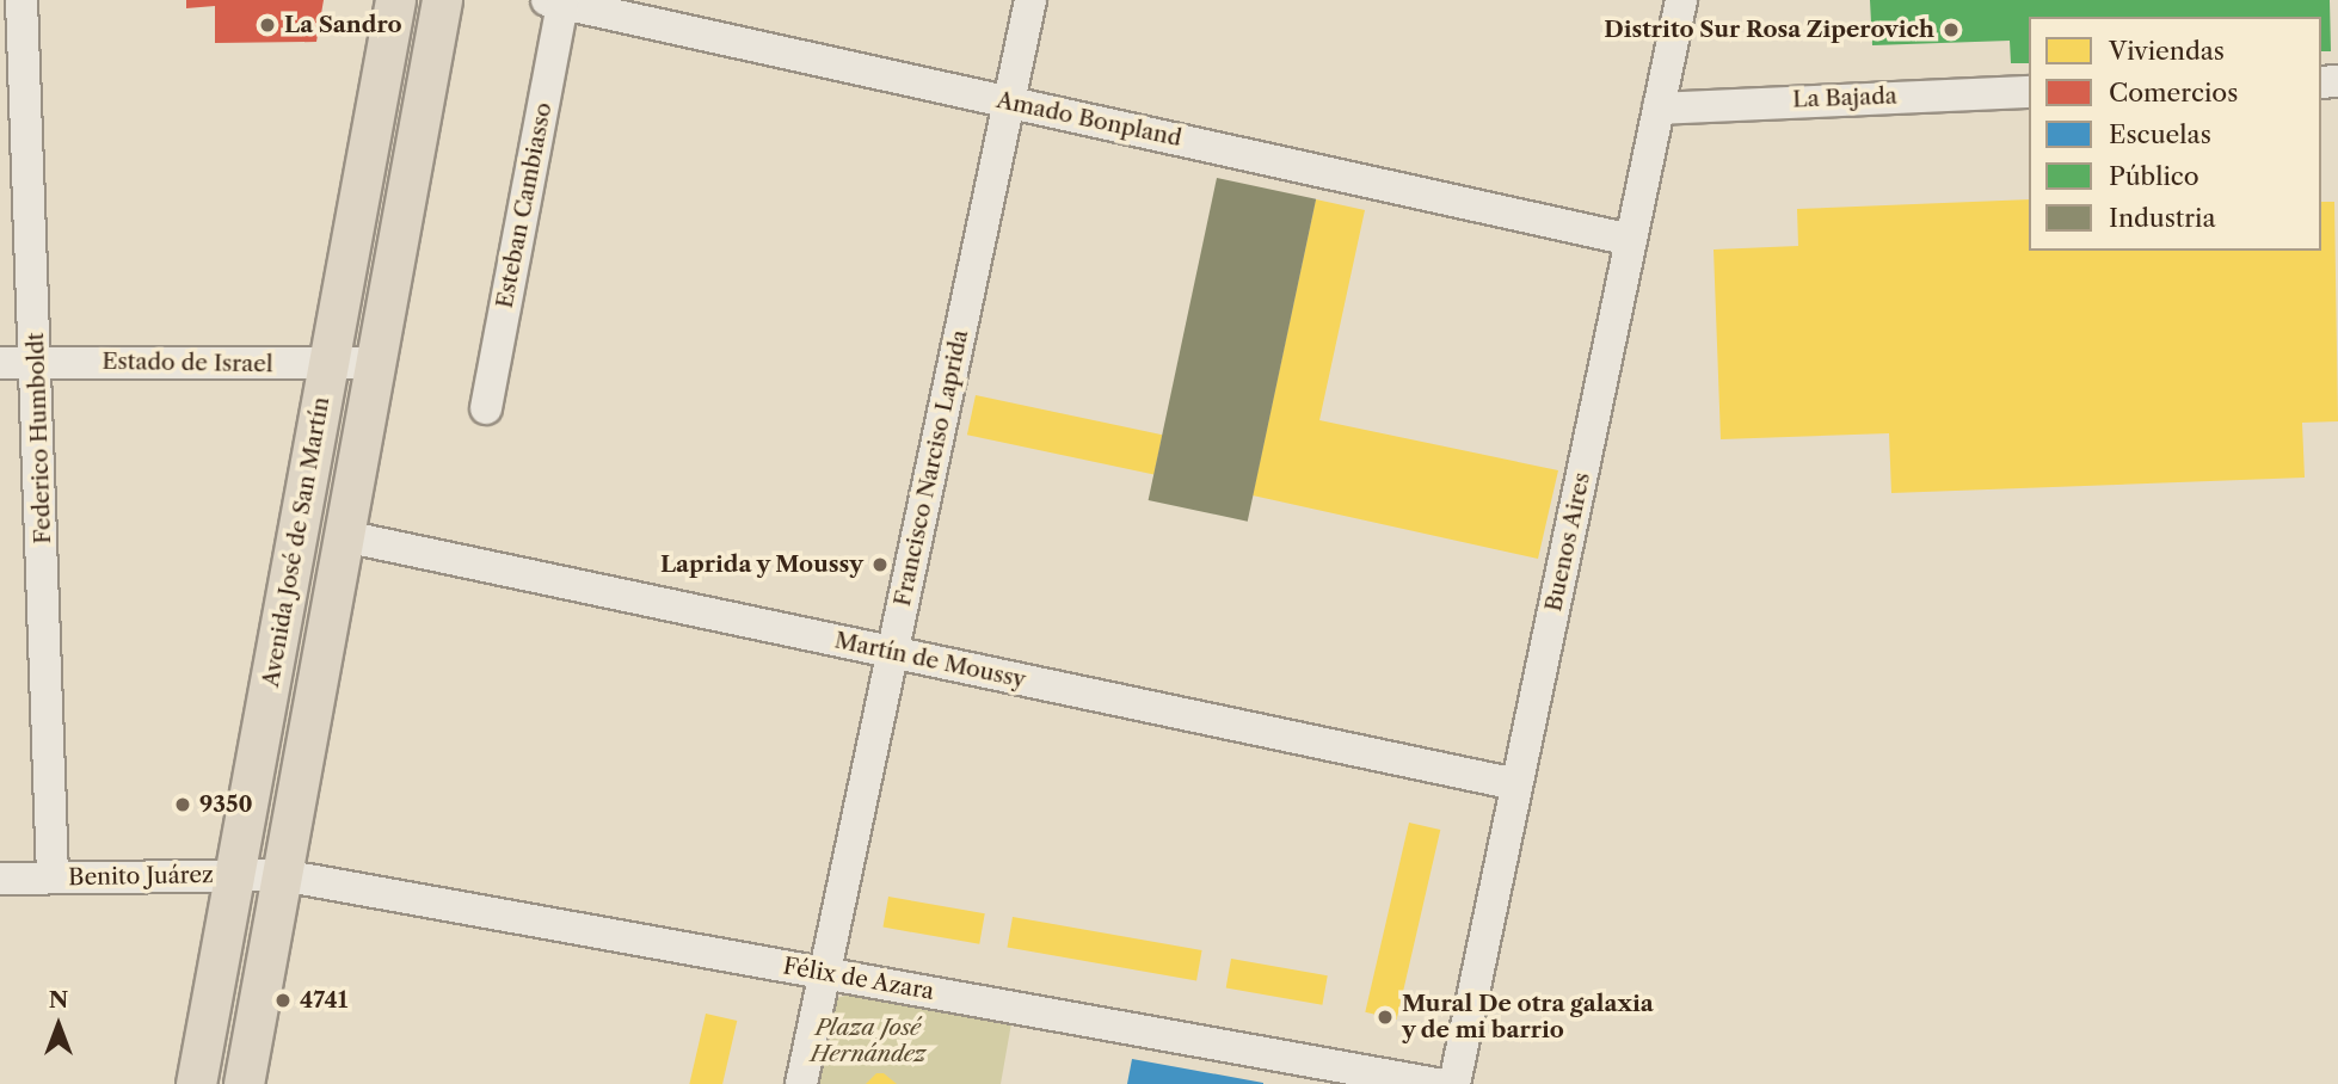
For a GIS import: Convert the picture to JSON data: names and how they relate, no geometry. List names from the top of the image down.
{
  "streets": {
    "main road": ["Avenida José de San Martín"],
    "street": [
      "La Bajada",
      "Amado Bonpland",
      "Esteban Cambiasso",
      "Estado de Israel",
      "Federico Humboldt",
      "Francisco Narciso Laprida",
      "Buenos Aires",
      "Martín de Moussy",
      "Benito Juárez",
      "Félix de Azara"
    ]
  },
  "crossings": [
    ["La Bajada", "Buenos Aires"],
    ["Amado Bonpland", "Esteban Cambiasso"],
    ["Amado Bonpland", "Francisco Narciso Laprida"],
    ["Amado Bonpland", "Buenos Aires"],
    ["Estado de Israel", "Federico Humboldt"],
    ["Estado de Israel", "Avenida José de San Martín"],
    ["Federico Humboldt", "Benito Juárez"],
    ["Francisco Narciso Laprida", "Martín de Moussy"],
    ["Francisco Narciso Laprida", "Félix de Azara"],
    ["Avenida José de San Martín", "Martín de Moussy"],
    ["Avenida José de San Martín", "Benito Juárez"],
    ["Avenida José de San Martín", "Félix de Azara"],
    ["Buenos Aires", "Martín de Moussy"],
    ["Benito Juárez", "Félix de Azara"]
  ],
  "parks": ["Plaza José Hernández"],
  "places": [
    "La Sandro",
    "Distrito Sur Rosa Ziperovich",
    "Laprida y Moussy",
    "9350",
    "4741",
    "Mural De otra galaxia y de mi barrio"
  ],
  "legend": [
    "Viviendas",
    "Comercios",
    "Escuelas",
    "Público",
    "Industria"
  ],
  "north": "top"
}
